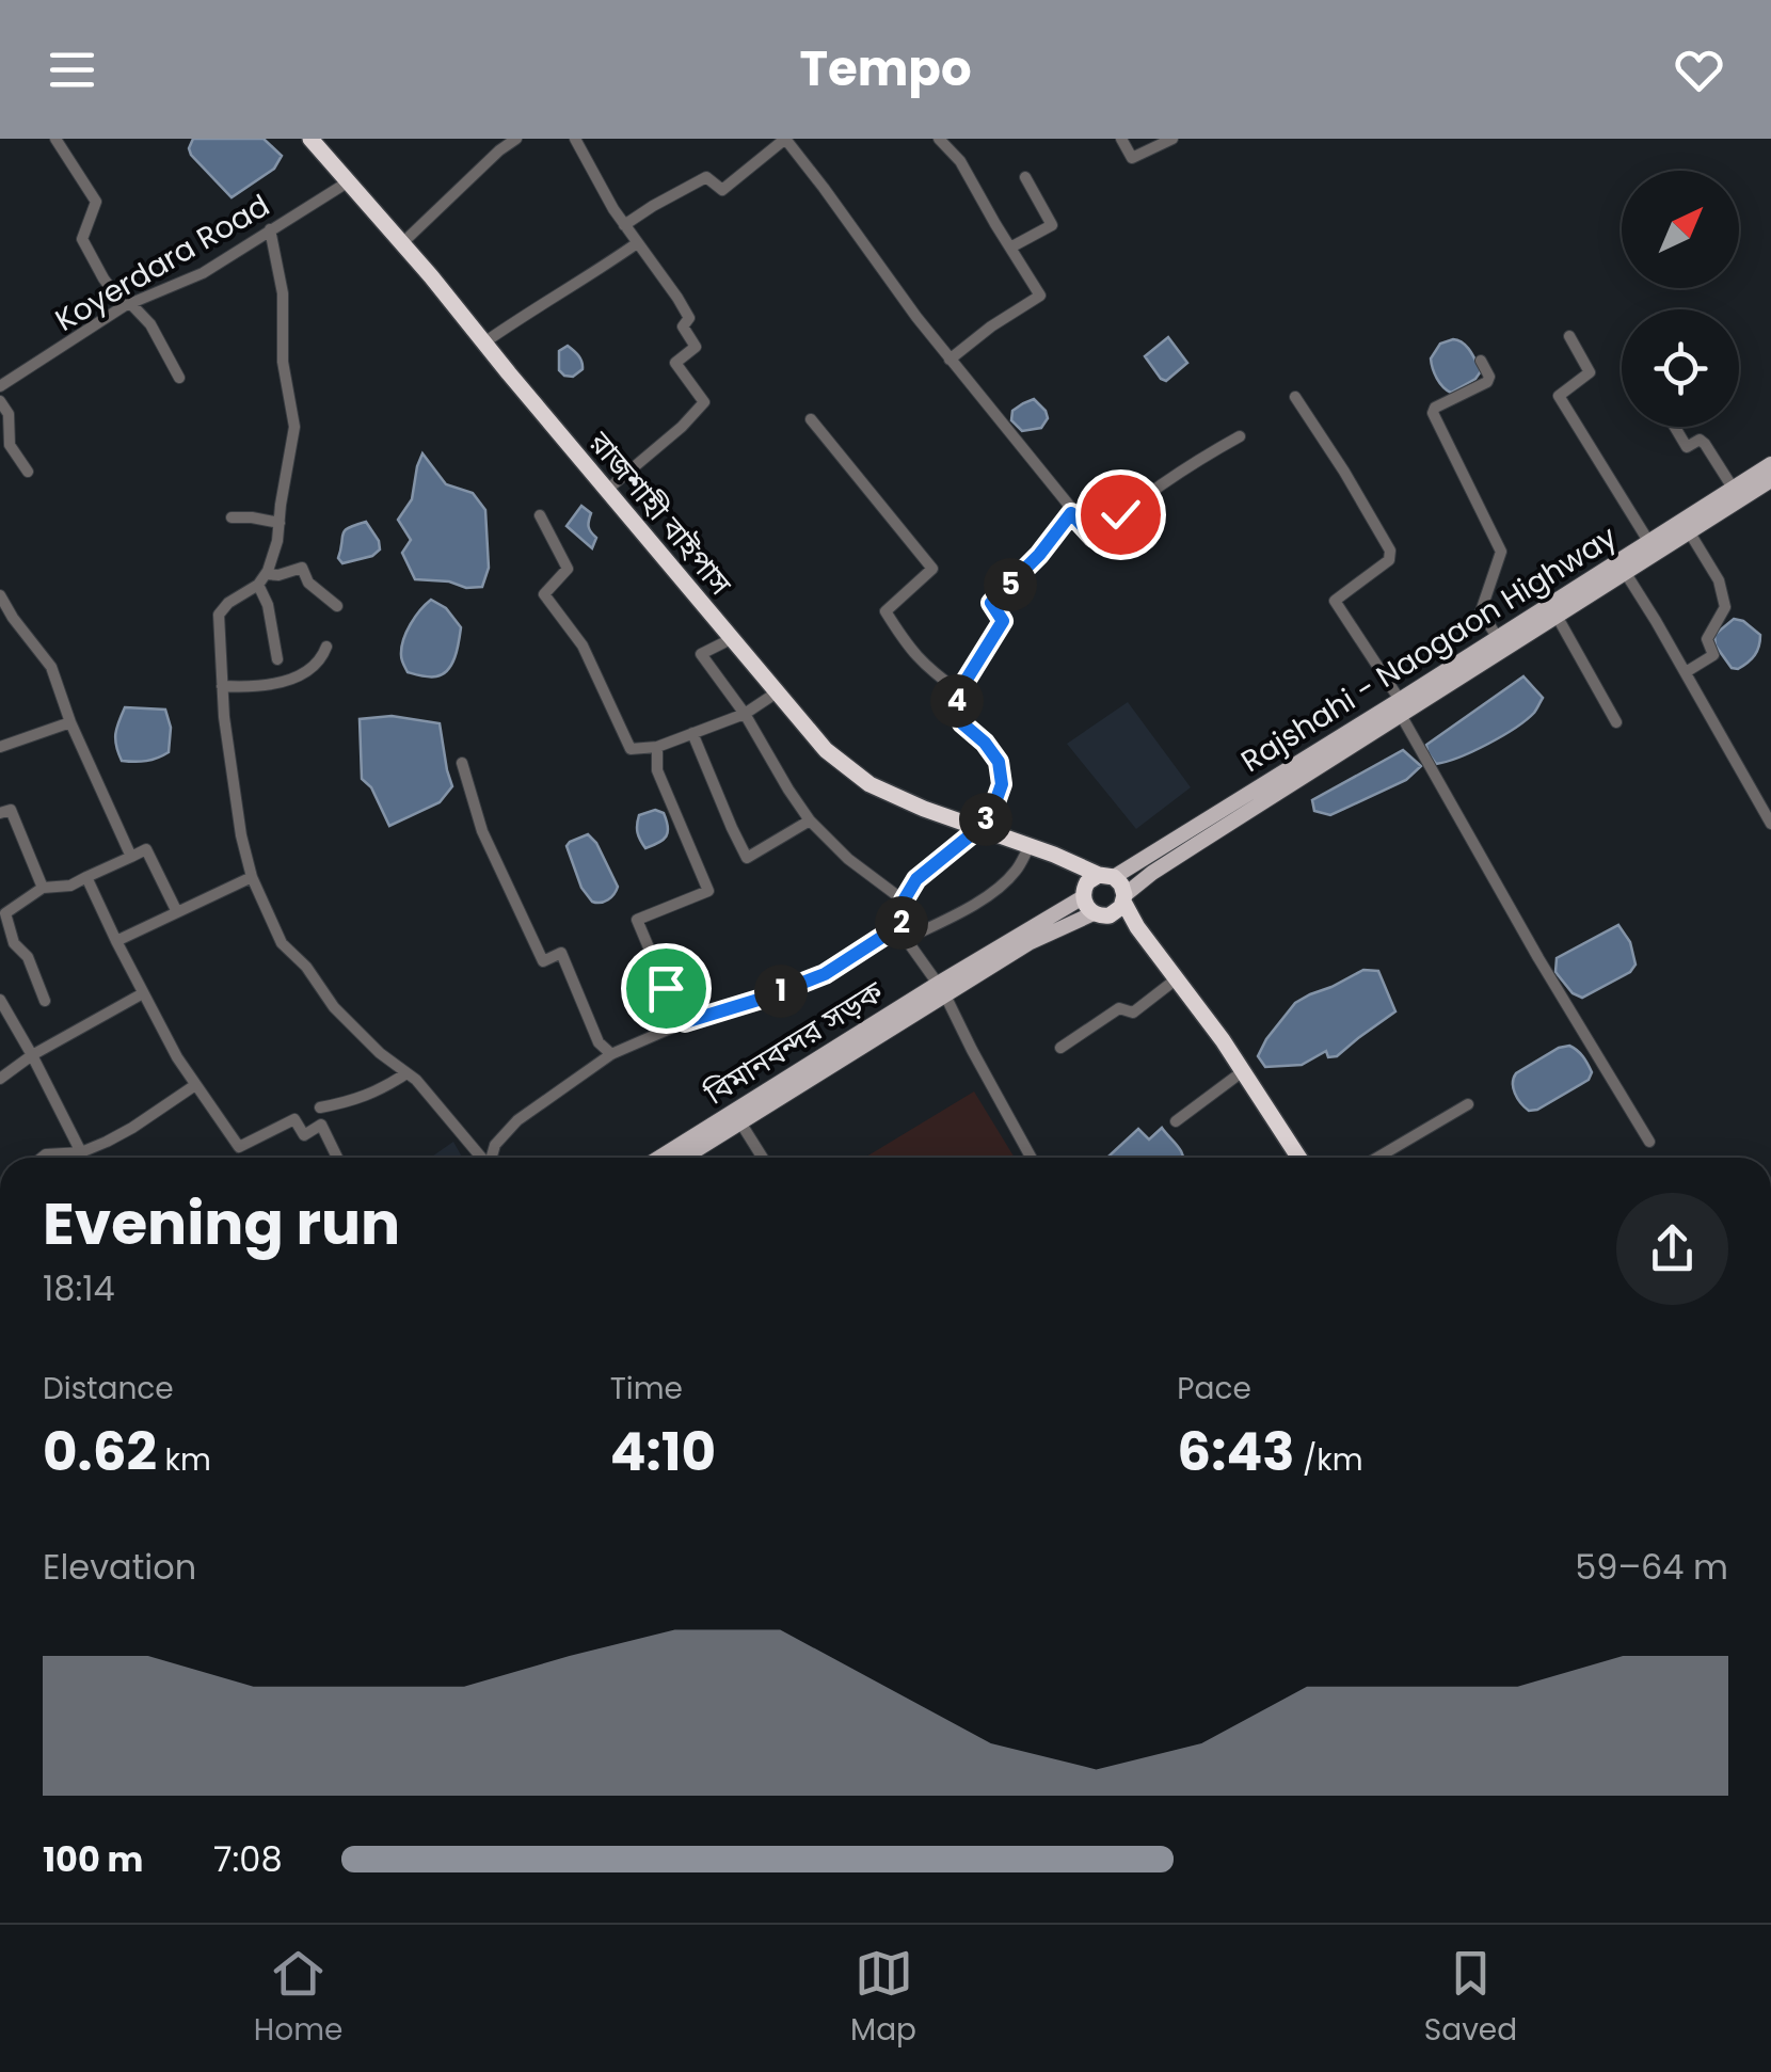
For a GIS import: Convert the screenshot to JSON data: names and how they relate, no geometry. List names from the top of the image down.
{
  "streets": {
    "highway": ["রাজশাহী বাইপাস"],
    "main road": ["Rajshahi - Naogaon Highway", "বিমানবন্দর সড়ক"],
    "street": ["Koyerdara Road"]
  },
  "crossings": [
    ["Koyerdara Road", "রাজশাহী বাইপাস"],
    ["Rajshahi - Naogaon Highway", "বিমানবন্দর সড়ক"]
  ],
  "north": "top right",
  "page": {
    "header": "Tempo",
    "pins": [
      "5",
      "4",
      "3",
      "2",
      "1"
    ],
    "heading": ["Evening run", "18:14"],
    "stats": [
      ["Distance", "0.62 km"],
      ["Time", "4:10"],
      ["Pace", "6:43 /km"]
    ],
    "chart": ["Elevation", "59–64 m"],
    "list": [
      {
        "name": "100 m",
        "note": "7:08"
      }
    ],
    "tabs": ["Home", "Map", "Saved"]
  }
}
